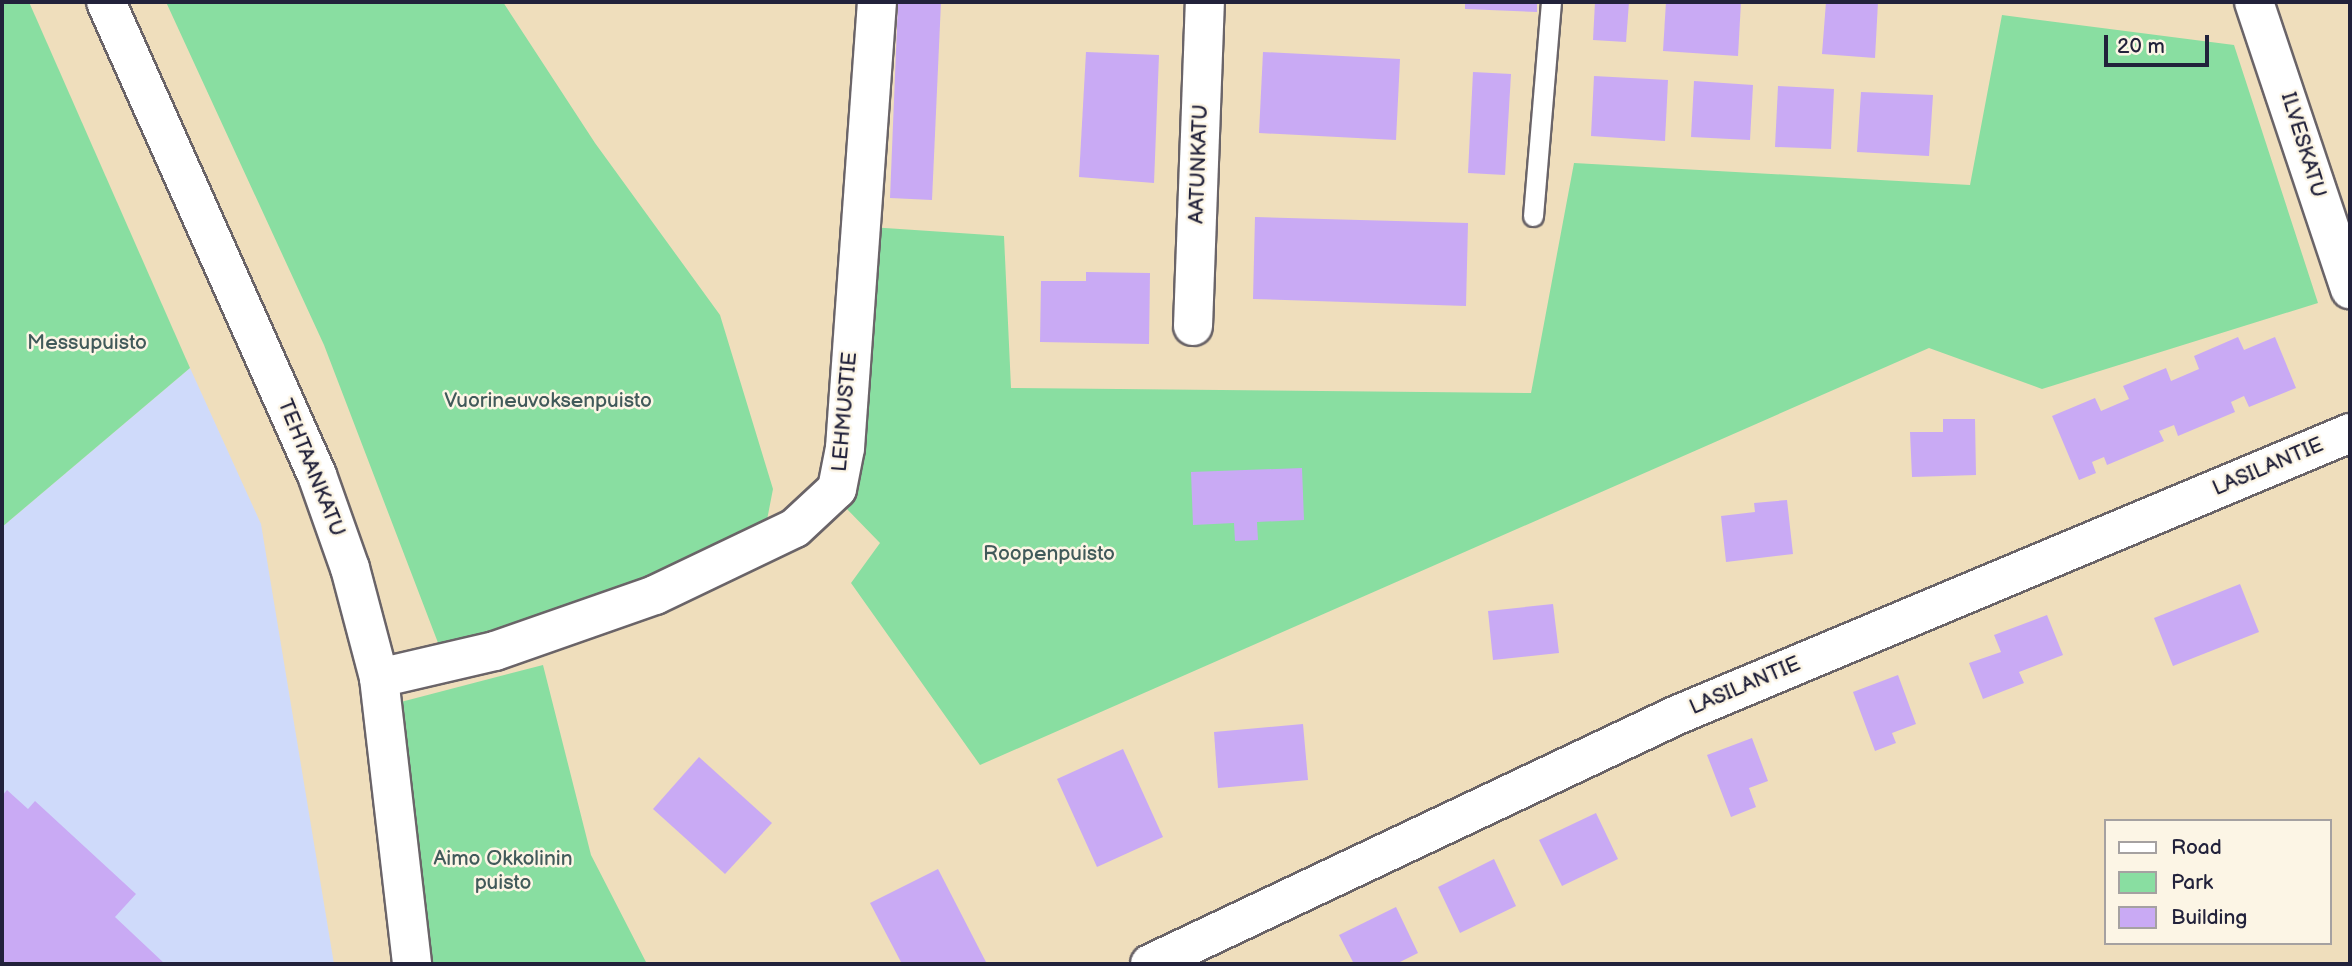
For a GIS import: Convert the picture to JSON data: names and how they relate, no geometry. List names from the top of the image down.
{
  "streets": {
    "street": [
      "ILVESKATU",
      "AATUNKATU",
      "LEHMUSTIE",
      "LASILANTIE",
      "TEHTAANKATU"
    ]
  },
  "crossings": [
    ["LEHMUSTIE", "TEHTAANKATU"]
  ],
  "parks": [
    "Messupuisto",
    "Vuorineuvoksenpuisto",
    "Roopenpuisto",
    "Aimo Okkolinin puisto"
  ],
  "legend": ["Road", "Park", "Building"],
  "scale_bar": "20 m"
}
